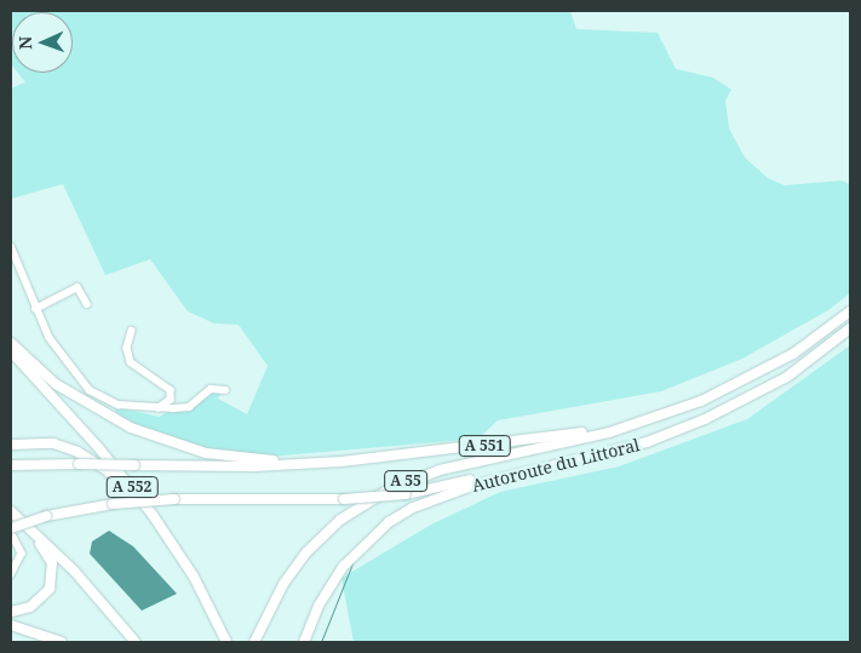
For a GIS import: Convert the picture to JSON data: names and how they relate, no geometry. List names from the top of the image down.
{
  "streets": {
    "highway": [
      "A 551",
      "Autoroute du Littoral",
      "A 55",
      "A 552"
    ]
  },
  "crossings": [
    ["A 551", "Autoroute du Littoral"]
  ],
  "north": "left"
}
